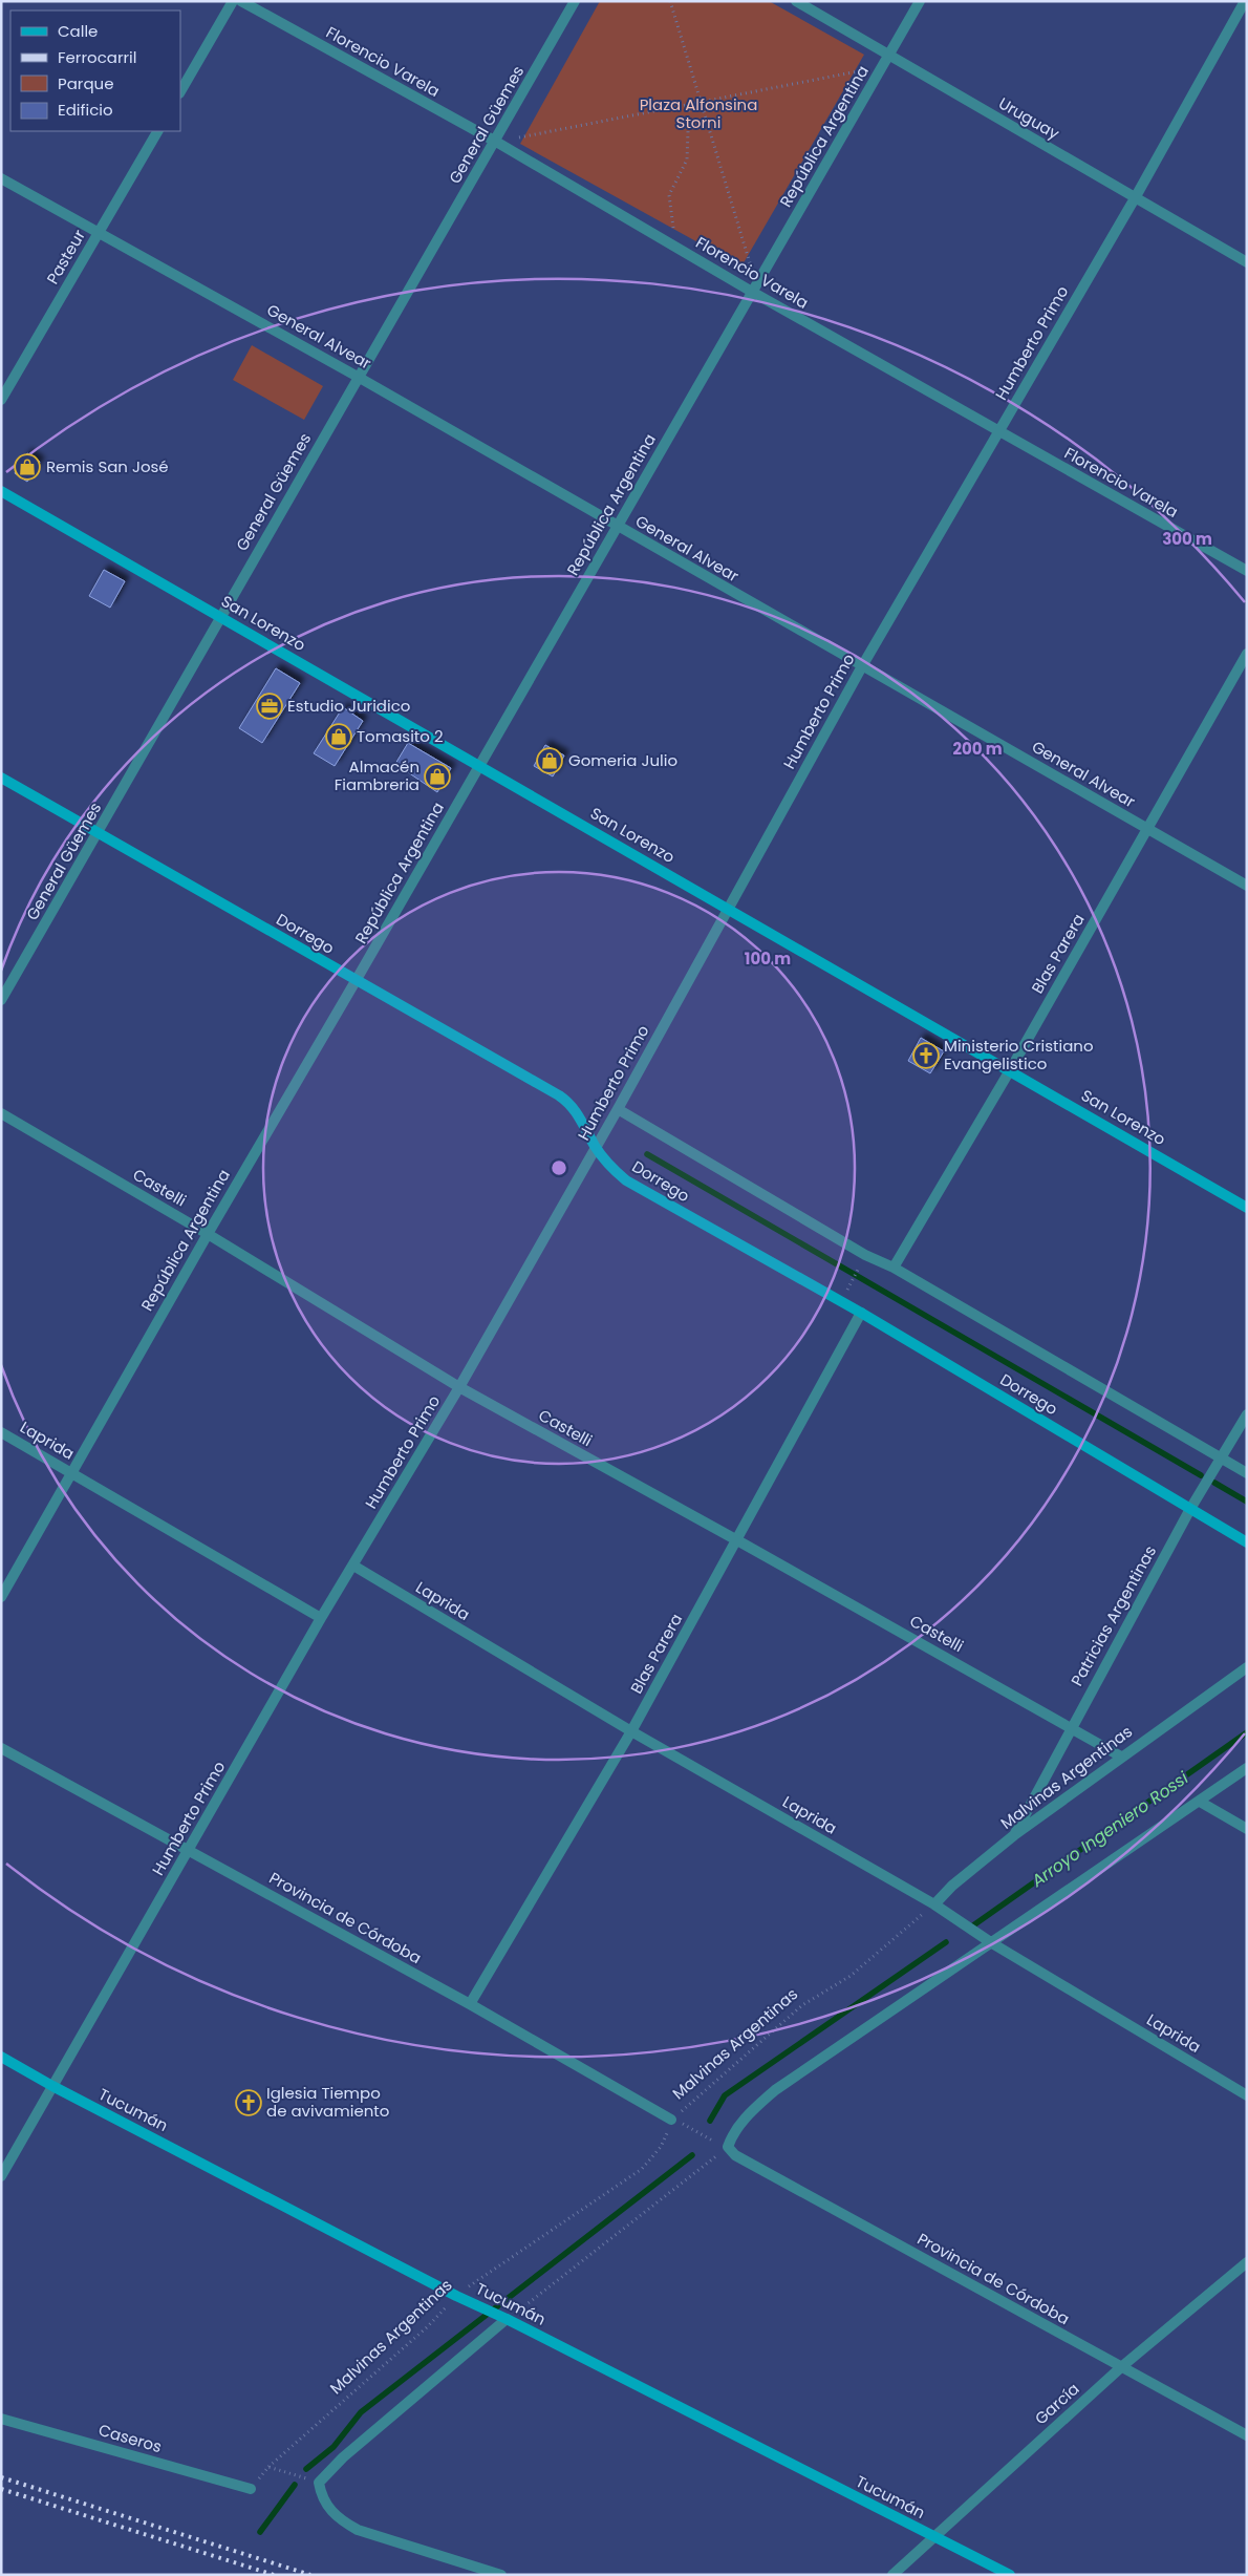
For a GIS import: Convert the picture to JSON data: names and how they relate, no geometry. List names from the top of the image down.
{
  "streets": {
    "street": [
      "Florencio Varela",
      "Uruguay",
      "General Güemes",
      "República Argentina",
      "Pasteur",
      "General Alvear",
      "Humberto Primo",
      "San Lorenzo",
      "Dorrego",
      "Blas Parera",
      "Castelli",
      "Laprida",
      "Patricias Argentinas",
      "Malvinas Argentinas",
      "Provincia de Córdoba",
      "Tucumán",
      "García",
      "Caseros"
    ]
  },
  "crossings": [
    ["Florencio Varela", "General Güemes"],
    ["Florencio Varela", "República Argentina"],
    ["Florencio Varela", "Humberto Primo"],
    ["Uruguay", "República Argentina"],
    ["Uruguay", "Humberto Primo"],
    ["General Güemes", "General Alvear"],
    ["General Güemes", "San Lorenzo"],
    ["General Güemes", "Dorrego"],
    ["República Argentina", "General Alvear"],
    ["República Argentina", "San Lorenzo"],
    ["República Argentina", "Dorrego"],
    ["República Argentina", "Castelli"],
    ["República Argentina", "Laprida"],
    ["Pasteur", "General Alvear"],
    ["General Alvear", "Humberto Primo"],
    ["General Alvear", "Blas Parera"],
    ["Humberto Primo", "San Lorenzo"],
    ["Humberto Primo", "Dorrego"],
    ["Humberto Primo", "Castelli"],
    ["Humberto Primo", "Laprida"],
    ["Humberto Primo", "Provincia de Córdoba"],
    ["Humberto Primo", "Tucumán"],
    ["San Lorenzo", "Blas Parera"],
    ["Dorrego", "Blas Parera"],
    ["Dorrego", "Patricias Argentinas"],
    ["Blas Parera", "Castelli"],
    ["Blas Parera", "Laprida"],
    ["Blas Parera", "Provincia de Córdoba"],
    ["Castelli", "Patricias Argentinas"],
    ["Castelli", "Malvinas Argentinas"],
    ["Laprida", "Malvinas Argentinas"],
    ["Patricias Argentinas", "Malvinas Argentinas"],
    ["Malvinas Argentinas", "Provincia de Córdoba"],
    ["Malvinas Argentinas", "Tucumán"],
    ["Malvinas Argentinas", "Caseros"],
    ["Provincia de Córdoba", "García"],
    ["Tucumán", "García"]
  ],
  "water": ["Arroyo Ingeniero Rossi"],
  "parks": ["Plaza Alfonsina Storni"],
  "places": {
    "shop": [
      "Remis San José",
      "Tomasito 2",
      "Gomeria Julio",
      "Almacén Fiambreria"
    ],
    "office": ["Estudio Juridico"],
    "church": ["Ministerio Cristiano Evangelistico", "Iglesia Tiempo de avivamiento"]
  },
  "legend": [
    "Calle",
    "Ferrocarril",
    "Parque",
    "Edificio"
  ],
  "rings": ["300 m", "200 m", "100 m"]
}
